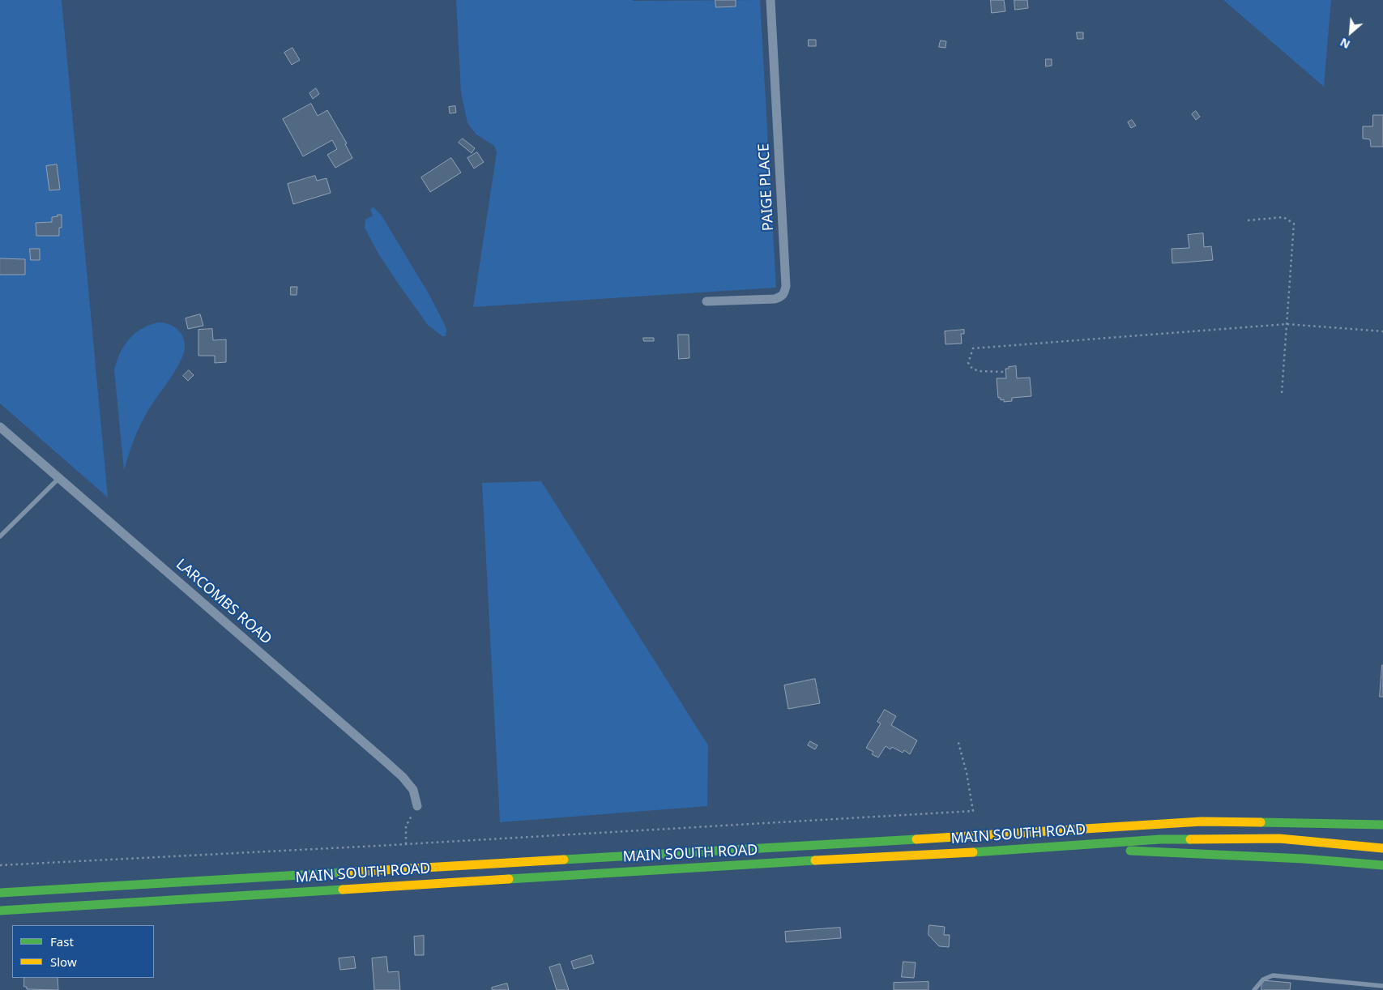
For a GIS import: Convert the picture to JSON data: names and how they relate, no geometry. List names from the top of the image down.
{
  "streets": {
    "highway": ["MAIN SOUTH ROAD"],
    "street": ["PAIGE PLACE", "LARCOMBS ROAD"]
  },
  "legend": ["Fast", "Slow"],
  "north": "bottom left"
}
